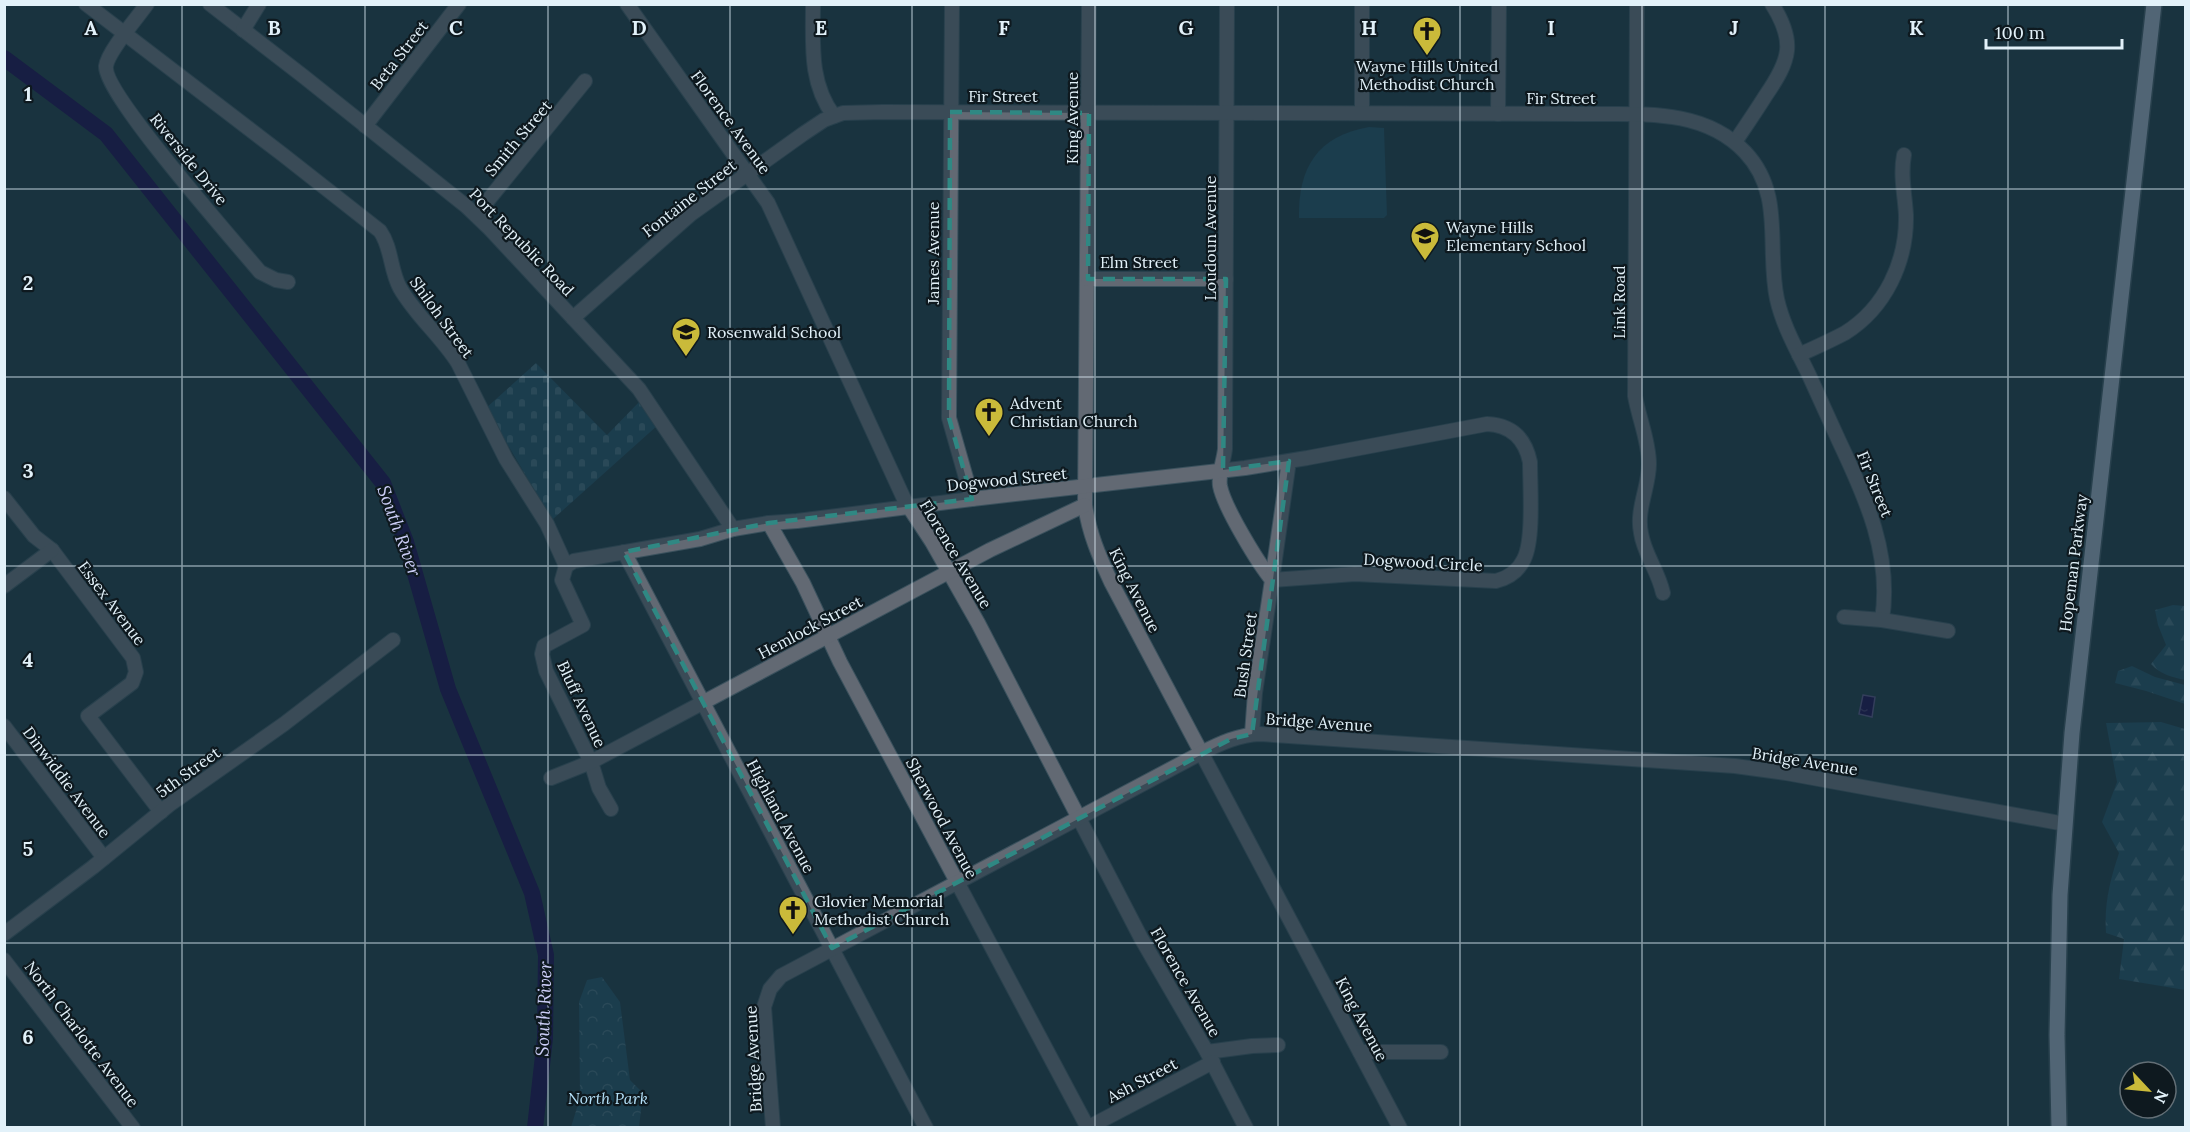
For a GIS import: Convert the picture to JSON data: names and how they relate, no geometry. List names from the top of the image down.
{
  "streets": {
    "main road": ["Hopeman Parkway"],
    "street": [
      "Beta Street",
      "Fir Street",
      "King Avenue",
      "Florence Avenue",
      "Smith Street",
      "Riverside Drive",
      "Fontaine Street",
      "Loudoun Avenue",
      "Port Republic Road",
      "James Avenue",
      "Elm Street",
      "Link Road",
      "Shiloh Street",
      "Dogwood Street",
      "Dogwood Circle",
      "Essex Avenue",
      "Hemlock Street",
      "Bush Street",
      "Bluff Avenue",
      "Bridge Avenue",
      "5th Street",
      "Dinwiddie Avenue",
      "Highland Avenue",
      "Sherwood Avenue",
      "North Charlotte Avenue",
      "Ash Street"
    ]
  },
  "crossings": [
    ["Beta Street", "Port Republic Road"],
    ["Fir Street", "King Avenue"],
    ["Fir Street", "Fontaine Street"],
    ["Fir Street", "Loudoun Avenue"],
    ["Fir Street", "James Avenue"],
    ["Fir Street", "Link Road"],
    ["King Avenue", "Elm Street"],
    ["King Avenue", "Dogwood Street"],
    ["King Avenue", "Hemlock Street"],
    ["King Avenue", "Bridge Avenue"],
    ["Florence Avenue", "Fontaine Street"],
    ["Florence Avenue", "Dogwood Street"],
    ["Florence Avenue", "Hemlock Street"],
    ["Florence Avenue", "Bridge Avenue"],
    ["Florence Avenue", "Ash Street"],
    ["Smith Street", "Port Republic Road"],
    ["Riverside Drive", "Shiloh Street"],
    ["Fontaine Street", "Port Republic Road"],
    ["Loudoun Avenue", "Elm Street"],
    ["Loudoun Avenue", "Dogwood Street"],
    ["Port Republic Road", "Dogwood Street"],
    ["James Avenue", "Dogwood Street"],
    ["Shiloh Street", "Bluff Avenue"],
    ["Dogwood Street", "Dogwood Circle"],
    ["Dogwood Street", "Bush Street"],
    ["Dogwood Street", "Highland Avenue"],
    ["Dogwood Street", "Sherwood Avenue"],
    ["Dogwood Circle", "Bush Street"],
    ["Hopeman Parkway", "Bridge Avenue"],
    ["Essex Avenue", "5th Street"],
    ["Hemlock Street", "Bluff Avenue"],
    ["Hemlock Street", "Highland Avenue"],
    ["Hemlock Street", "Sherwood Avenue"],
    ["Bush Street", "Bridge Avenue"],
    ["Bridge Avenue", "Highland Avenue"],
    ["Bridge Avenue", "Sherwood Avenue"],
    ["5th Street", "Dinwiddie Avenue"],
    ["Sherwood Avenue", "Ash Street"]
  ],
  "water": ["South River"],
  "parks": ["North Park"],
  "places": {
    "church": ["Wayne Hills United Methodist Church", "Advent Christian Church", "Glovier Memorial Methodist Church"],
    "school or university": ["Wayne Hills Elementary School", "Rosenwald School"]
  },
  "scale_bar": "100 m",
  "north": "bottom right",
  "grid": {
    "columns": [
      "A",
      "B",
      "C",
      "D",
      "E",
      "F",
      "G",
      "H",
      "I",
      "J",
      "K"
    ],
    "rows": [
      "1",
      "2",
      "3",
      "4",
      "5",
      "6"
    ]
  }
}
